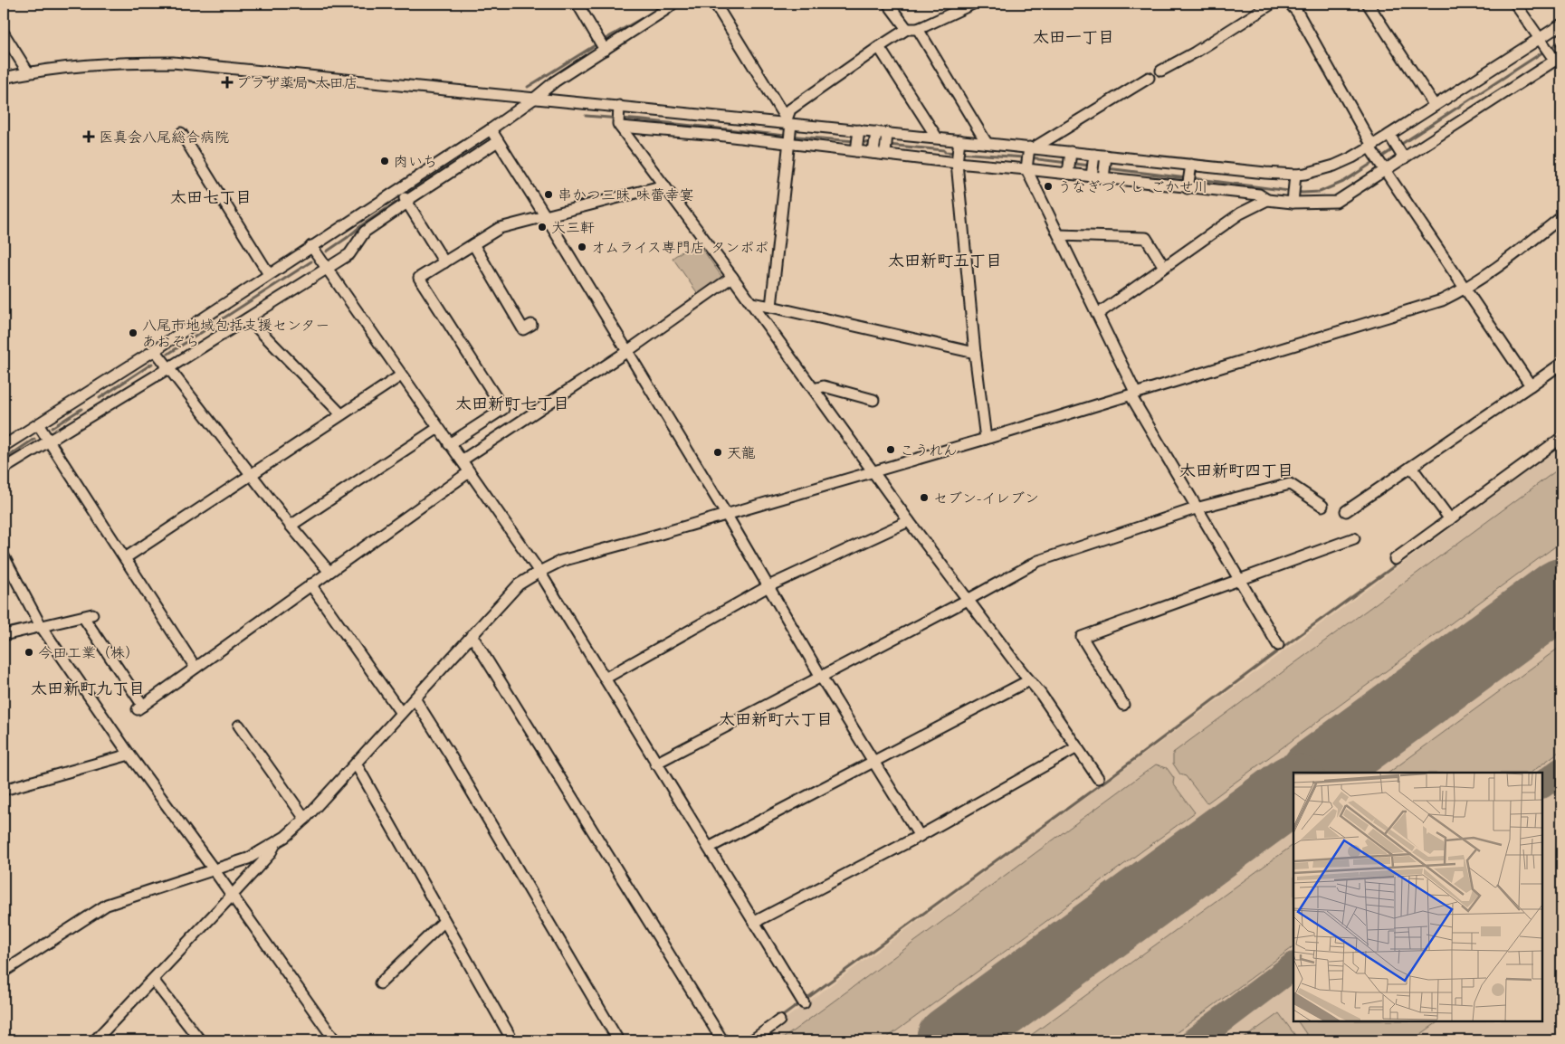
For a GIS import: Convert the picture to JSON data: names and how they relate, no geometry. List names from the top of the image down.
{
  "districts": [
    "太田一丁目",
    "太田七丁目",
    "太田新町五丁目",
    "太田新町七丁目",
    "太田新町四丁目",
    "太田新町九丁目",
    "太田新町六丁目"
  ],
  "places": {
    "health": ["プラザ薬局 太田店", "医真会八尾総合病院"],
    "other": [
      "肉いち",
      "うなぎづくし ごかせ川",
      "串かつ三昧 味蕾幸宴",
      "大三軒",
      "オムライス専門店 タンポポ",
      "八尾市地域包括支援センター あおぞら",
      "こうれん",
      "天龍",
      "セブン-イレブン",
      "今田工業（株）"
    ]
  }
}
